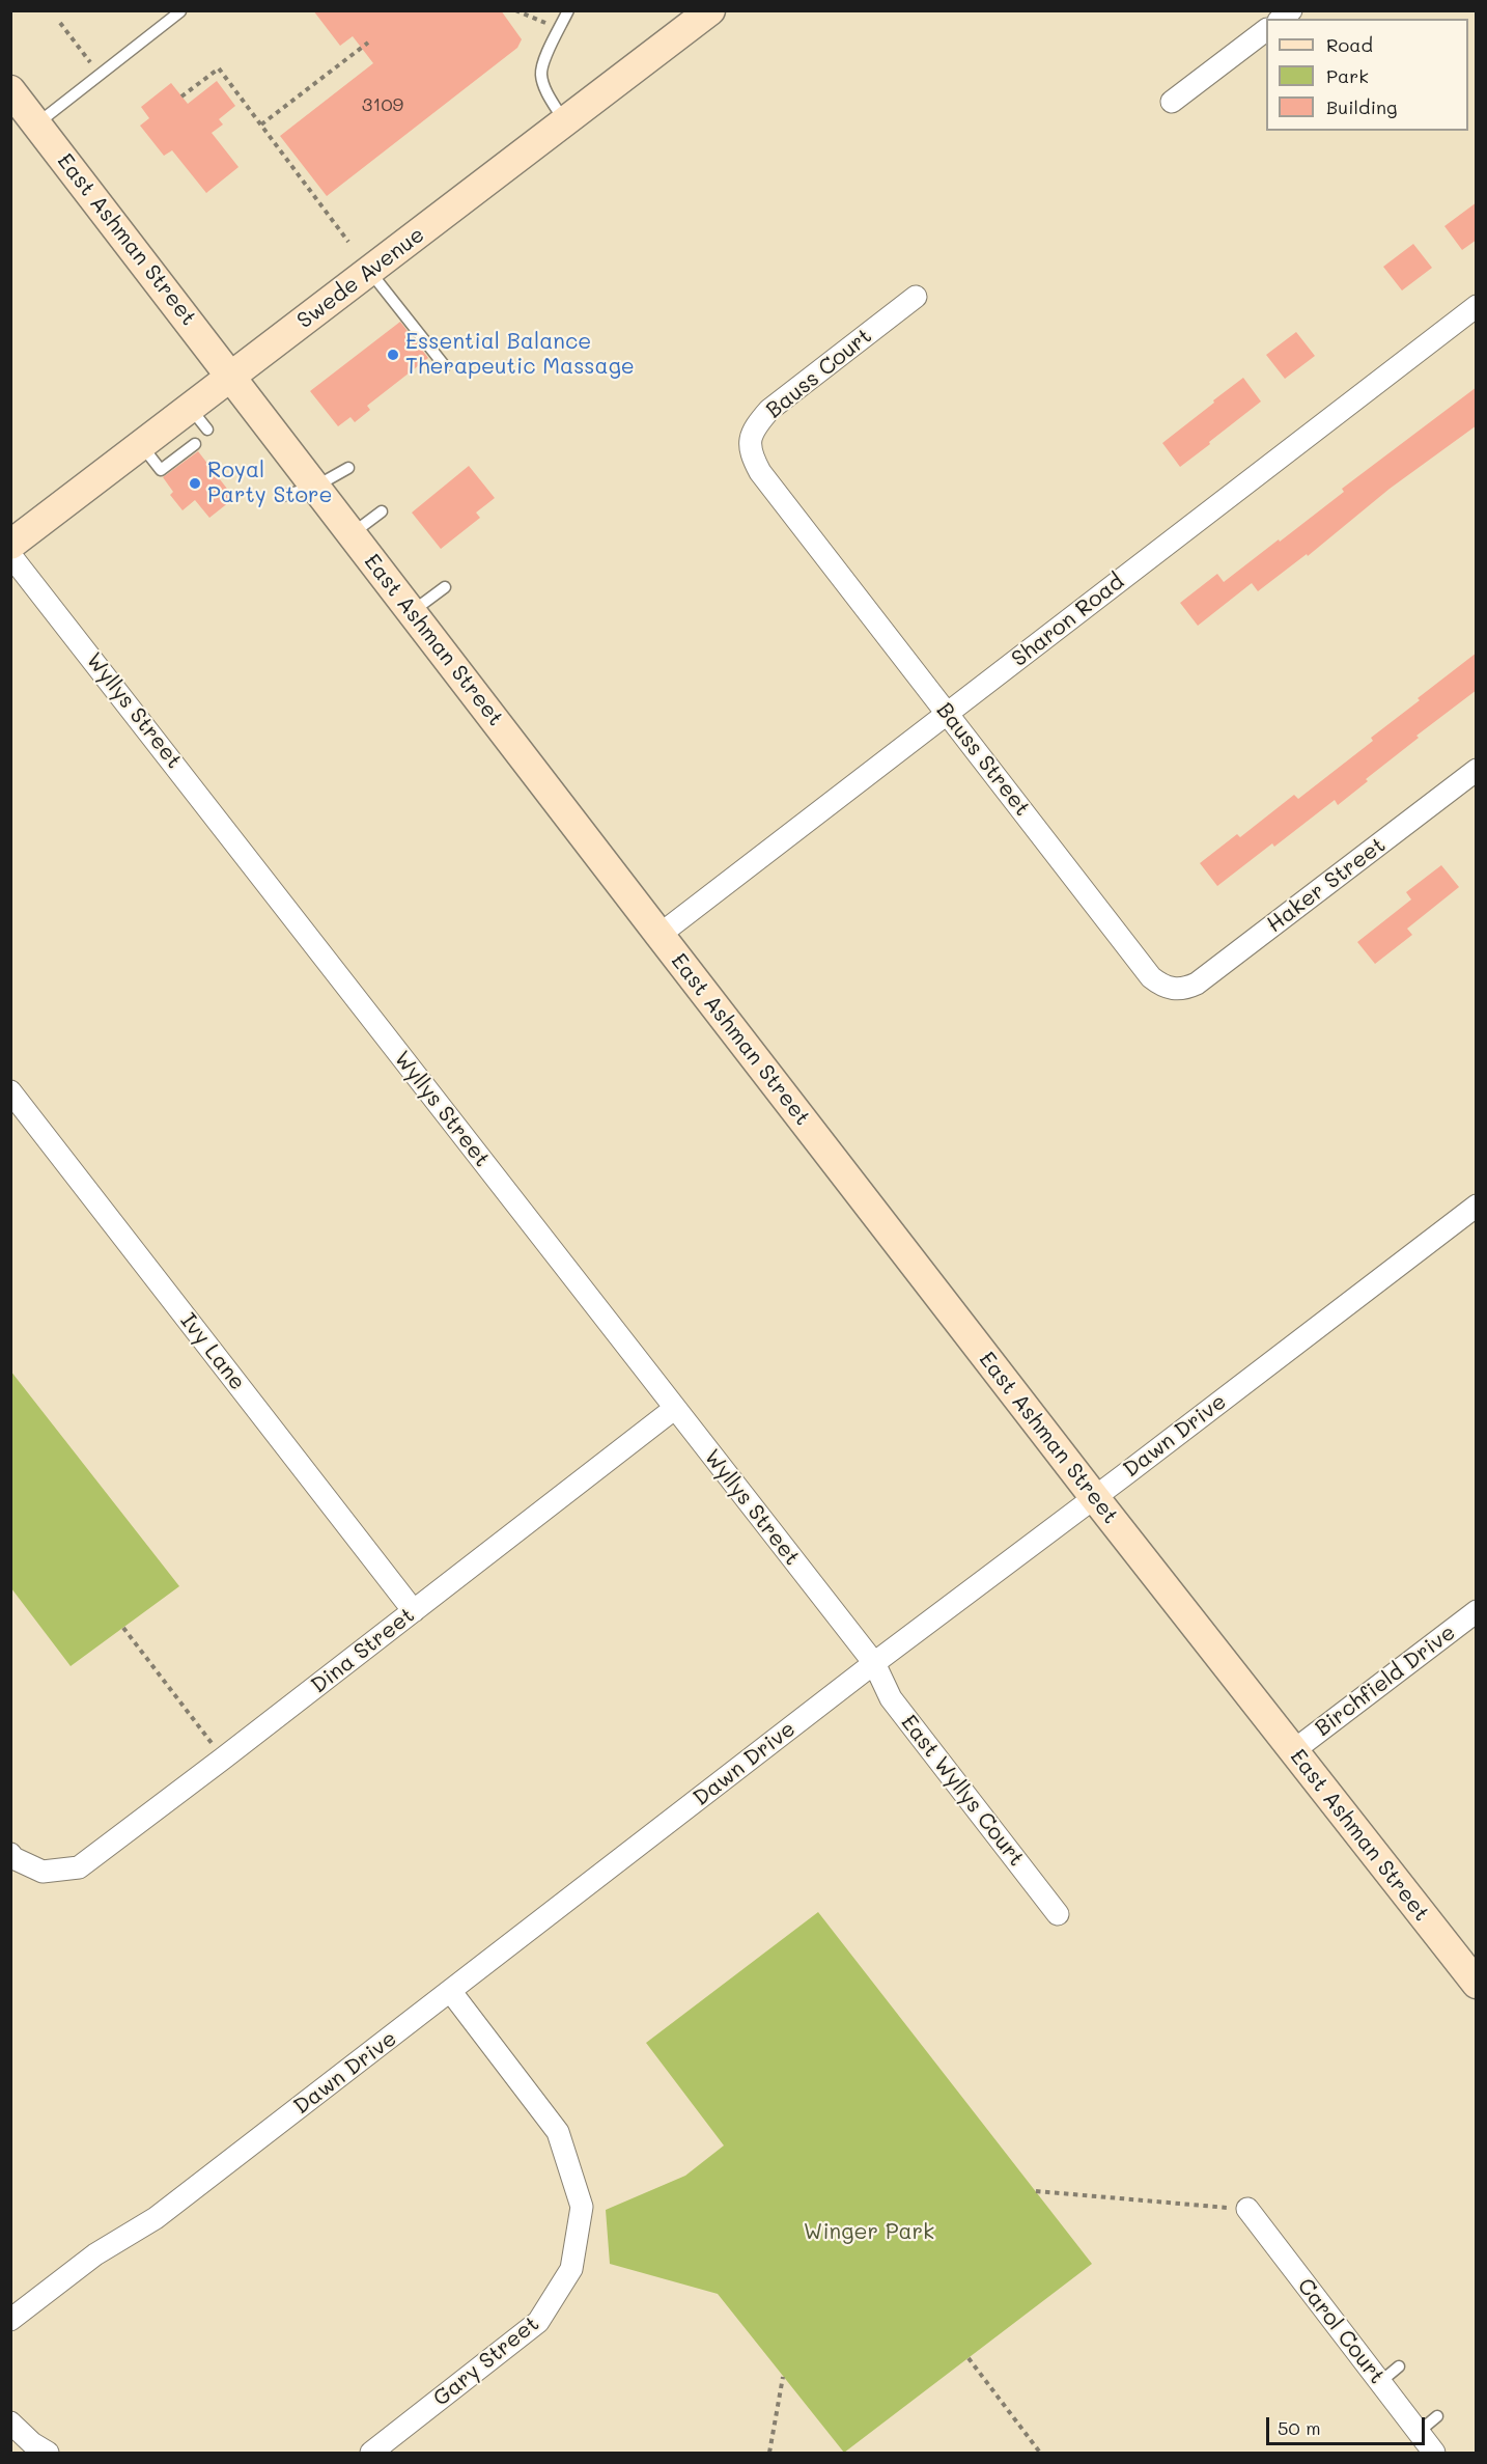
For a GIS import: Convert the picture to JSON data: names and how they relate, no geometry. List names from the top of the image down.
{
  "streets": {
    "street": [
      "East Ashman Street",
      "Swede Avenue",
      "Bauss Court",
      "Sharon Road",
      "Wyllys Street",
      "Bauss Street",
      "Haker Street",
      "Ivy Lane",
      "Dawn Drive",
      "Dina Street",
      "Birchfield Drive",
      "East Wyllys Court",
      "Carol Court",
      "Gary Street"
    ]
  },
  "crossings": [
    ["East Ashman Street", "Swede Avenue"],
    ["East Ashman Street", "Sharon Road"],
    ["East Ashman Street", "Dawn Drive"],
    ["East Ashman Street", "Birchfield Drive"],
    ["Bauss Court", "Bauss Street"],
    ["Sharon Road", "Bauss Street"],
    ["Wyllys Street", "Dawn Drive"],
    ["Wyllys Street", "Dina Street"],
    ["Wyllys Street", "East Wyllys Court"],
    ["Bauss Street", "Haker Street"],
    ["Ivy Lane", "Dina Street"],
    ["Dawn Drive", "East Wyllys Court"],
    ["Dawn Drive", "Gary Street"]
  ],
  "parks": ["Winger Park"],
  "places": ["Essential Balance Therapeutic Massage", "Royal Party Store"],
  "house_numbers": ["3109"],
  "legend": ["Road", "Park", "Building"],
  "scale_bar": "50 m"
}
